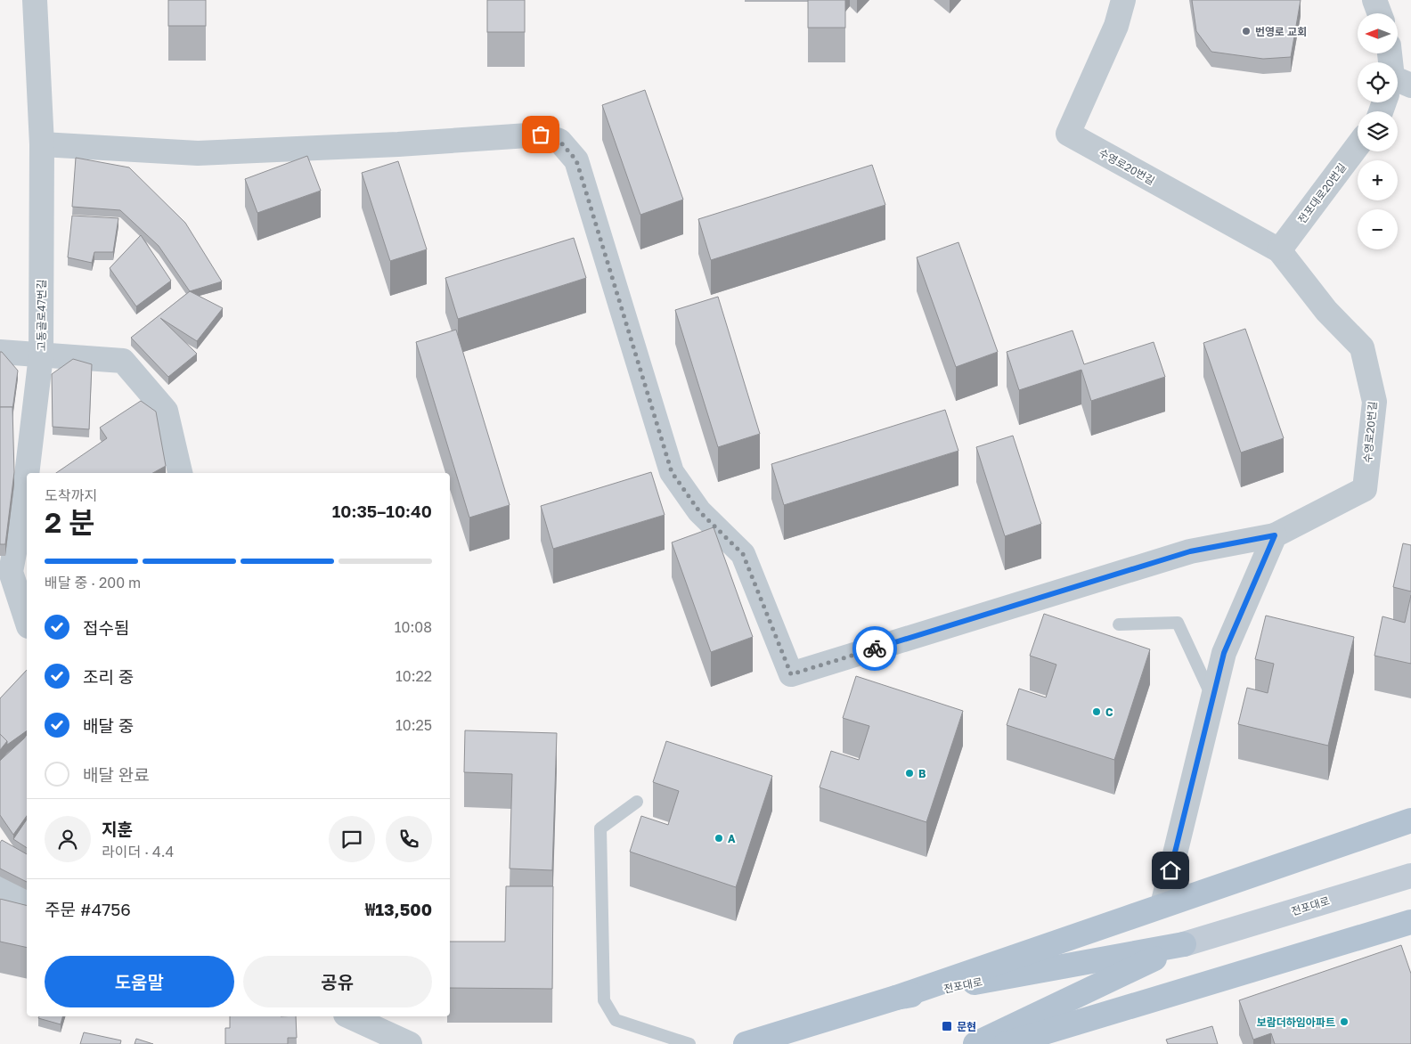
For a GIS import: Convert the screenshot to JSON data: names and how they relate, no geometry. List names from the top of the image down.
{
  "streets": {
    "main road": ["전포대로"],
    "street": ["수영로20번길", "전포대로20번길", "고동골로47번길"]
  },
  "crossings": [
    ["수영로20번길", "전포대로20번길"]
  ],
  "places": {
    "other": [
      "번영로 교회",
      "C",
      "B",
      "A",
      "보람더하임아파트"
    ],
    "transit": ["문현"]
  },
  "north": "left",
  "page": {
    "map_buttons": ["+", "−"],
    "heading": ["2 분", "도착까지", "10:35–10:40"],
    "panel": [
      "지훈",
      "라이더 · 4.4",
      "주문 #4756",
      "₩13,500"
    ],
    "bar": "배달 중 · 200 m",
    "list": [
      ["접수됨", "10:08"],
      ["조리 중", "10:22"],
      ["배달 중", "10:25"],
      "배달 완료"
    ],
    "buttons": ["도움말", "공유"]
  }
}
